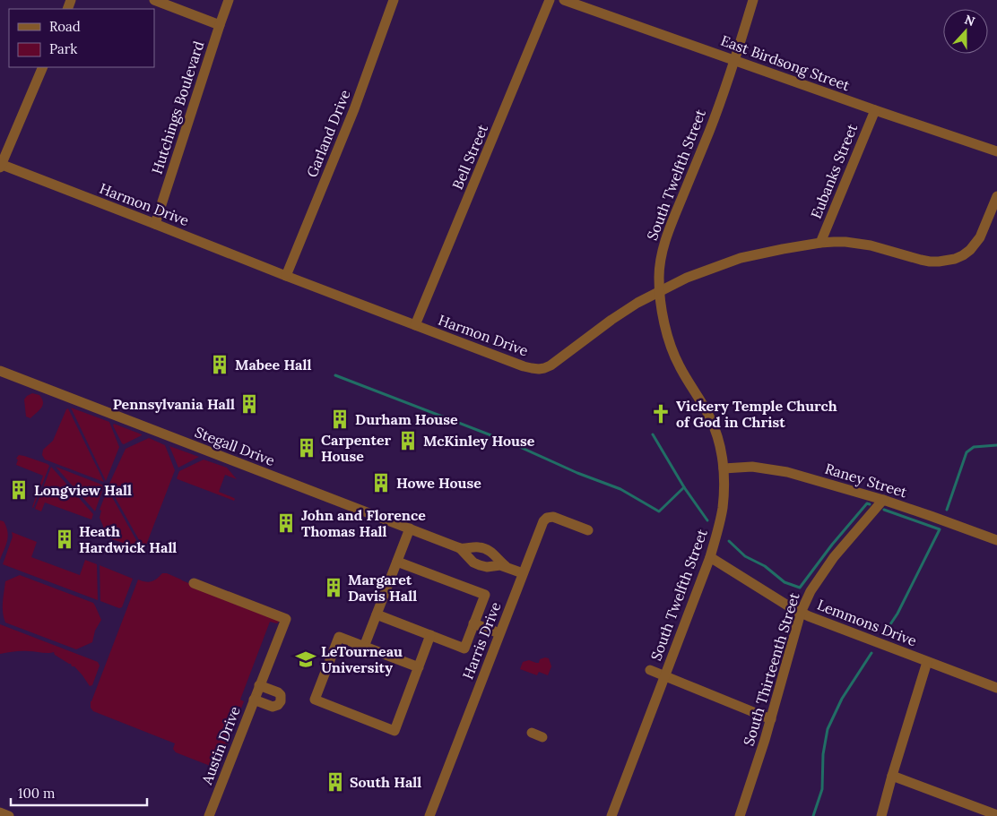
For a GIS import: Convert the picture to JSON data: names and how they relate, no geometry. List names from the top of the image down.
{
  "streets": {
    "street": [
      "East Birdsong Street",
      "Hutchings Boulevard",
      "Garland Drive",
      "Bell Street",
      "Eubanks Street",
      "South Twelfth Street",
      "Harmon Drive",
      "Stegall Drive",
      "Raney Street",
      "Lemmons Drive",
      "Harris Drive",
      "South Thirteenth Street",
      "Austin Drive"
    ]
  },
  "crossings": [
    ["East Birdsong Street", "Eubanks Street"],
    ["East Birdsong Street", "South Twelfth Street"],
    ["Hutchings Boulevard", "Harmon Drive"],
    ["Garland Drive", "Harmon Drive"],
    ["Bell Street", "Harmon Drive"],
    ["Eubanks Street", "Harmon Drive"],
    ["South Twelfth Street", "Harmon Drive"],
    ["South Twelfth Street", "Raney Street"],
    ["South Twelfth Street", "Lemmons Drive"],
    ["Stegall Drive", "Harris Drive"],
    ["Raney Street", "South Thirteenth Street"],
    ["Lemmons Drive", "South Thirteenth Street"]
  ],
  "places": {
    "building": [
      "Mabee Hall",
      "Pennsylvania Hall",
      "Durham House",
      "McKinley House",
      "Carpenter House",
      "Howe House",
      "Longview Hall",
      "John and Florence Thomas Hall",
      "Heath Hardwick Hall",
      "Margaret Davis Hall",
      "South Hall"
    ],
    "church": ["Vickery Temple Church of God in Christ"],
    "school or university": ["LeTourneau University"]
  },
  "legend": ["Road", "Park"],
  "scale_bar": "100 m",
  "north": "top"
}
